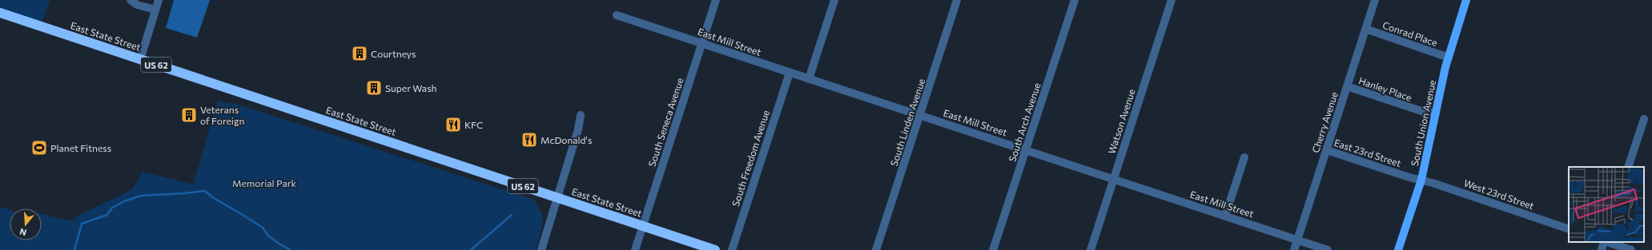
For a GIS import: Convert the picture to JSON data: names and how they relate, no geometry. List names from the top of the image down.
{
  "streets": {
    "highway": ["East State Street", "US 62"],
    "main road": ["South Union Avenue"],
    "street": [
      "Conrad Place",
      "East Mill Street",
      "Hanley Place",
      "Watson Avenue",
      "South Seneca Avenue",
      "South Linden Avenue",
      "South Arch Avenue",
      "Cherry Avenue",
      "East 23rd Street",
      "South Freedom Avenue",
      "West 23rd Street"
    ]
  },
  "crossings": [
    ["Conrad Place", "Cherry Avenue"],
    ["Conrad Place", "South Union Avenue"],
    ["East State Street", "South Seneca Avenue"],
    ["East Mill Street", "Watson Avenue"],
    ["East Mill Street", "South Seneca Avenue"],
    ["East Mill Street", "South Linden Avenue"],
    ["East Mill Street", "South Arch Avenue"],
    ["East Mill Street", "Cherry Avenue"],
    ["East Mill Street", "South Freedom Avenue"],
    ["Hanley Place", "Cherry Avenue"],
    ["Hanley Place", "South Union Avenue"],
    ["Cherry Avenue", "East 23rd Street"],
    ["South Union Avenue", "East 23rd Street"],
    ["South Union Avenue", "West 23rd Street"],
    ["East 23rd Street", "West 23rd Street"]
  ],
  "parks": ["Memorial Park"],
  "places": {
    "building": ["Courtneys", "Super Wash", "Veterans of Foreign"],
    "restaurant": ["KFC", "McDonald's"],
    "sports": ["Planet Fitness"]
  },
  "north": "bottom"
}
